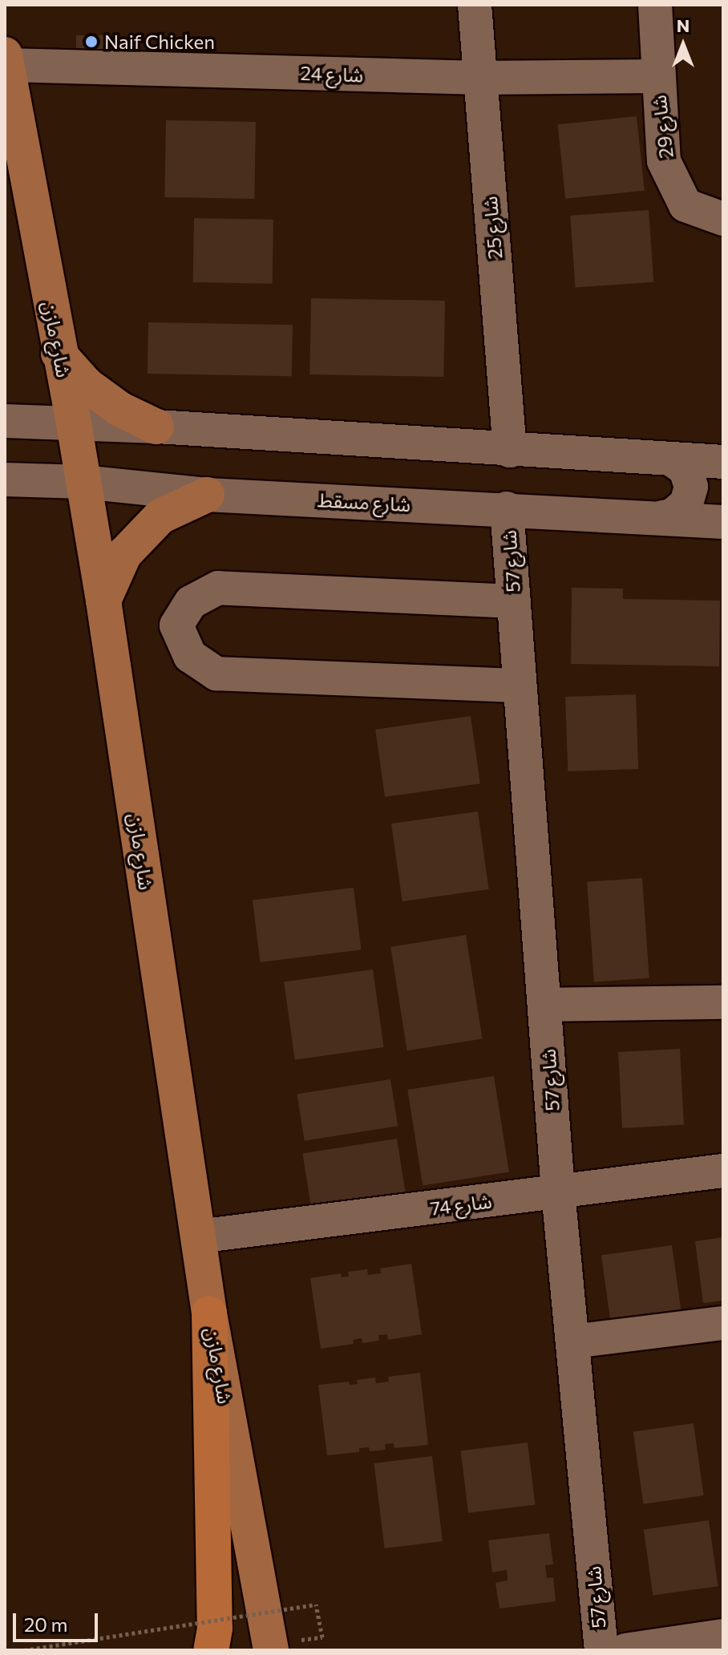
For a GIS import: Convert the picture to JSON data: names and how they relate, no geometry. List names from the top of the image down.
{
  "streets": {
    "main road": ["شارع مازن"],
    "street": [
      "شارع 24",
      "شارع 29",
      "شارع 25",
      "شارع مسقط",
      "شارع 57",
      "شارع 74"
    ]
  },
  "crossings": [
    ["شارع 24", "شارع 29"],
    ["شارع 24", "شارع 25"],
    ["شارع 24", "شارع مازن"],
    ["شارع مازن", "شارع مسقط"],
    ["شارع مازن", "شارع 74"],
    ["شارع مسقط", "شارع 57"],
    ["شارع 57", "شارع 74"]
  ],
  "places": ["Naif Chicken"],
  "scale_bar": "20 m",
  "north": "top"
}
